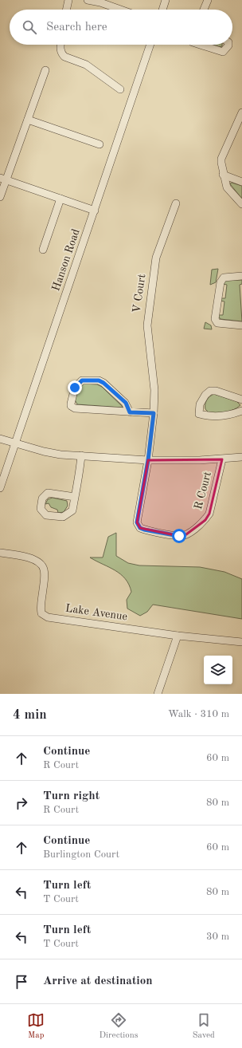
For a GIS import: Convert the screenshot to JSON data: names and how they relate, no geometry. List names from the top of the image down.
{
  "streets": {
    "street": [
      "Hanson Road",
      "V Court",
      "R Court",
      "Lake Avenue"
    ]
  },
  "crossings": [
    ["V Court", "R Court"]
  ],
  "page": {
    "search": "Search here",
    "heading": ["4 min", "Walk · 310 m"],
    "list": [
      ["Continue", "R Court", "60 m"],
      ["Turn right", "R Court", "80 m"],
      ["Continue", "Burlington Court", "60 m"],
      ["Turn left", "T Court", "80 m"],
      ["Turn left", "T Court", "30 m"],
      "Arrive at destination"
    ],
    "nav": ["Map", "Directions", "Saved"]
  }
}
